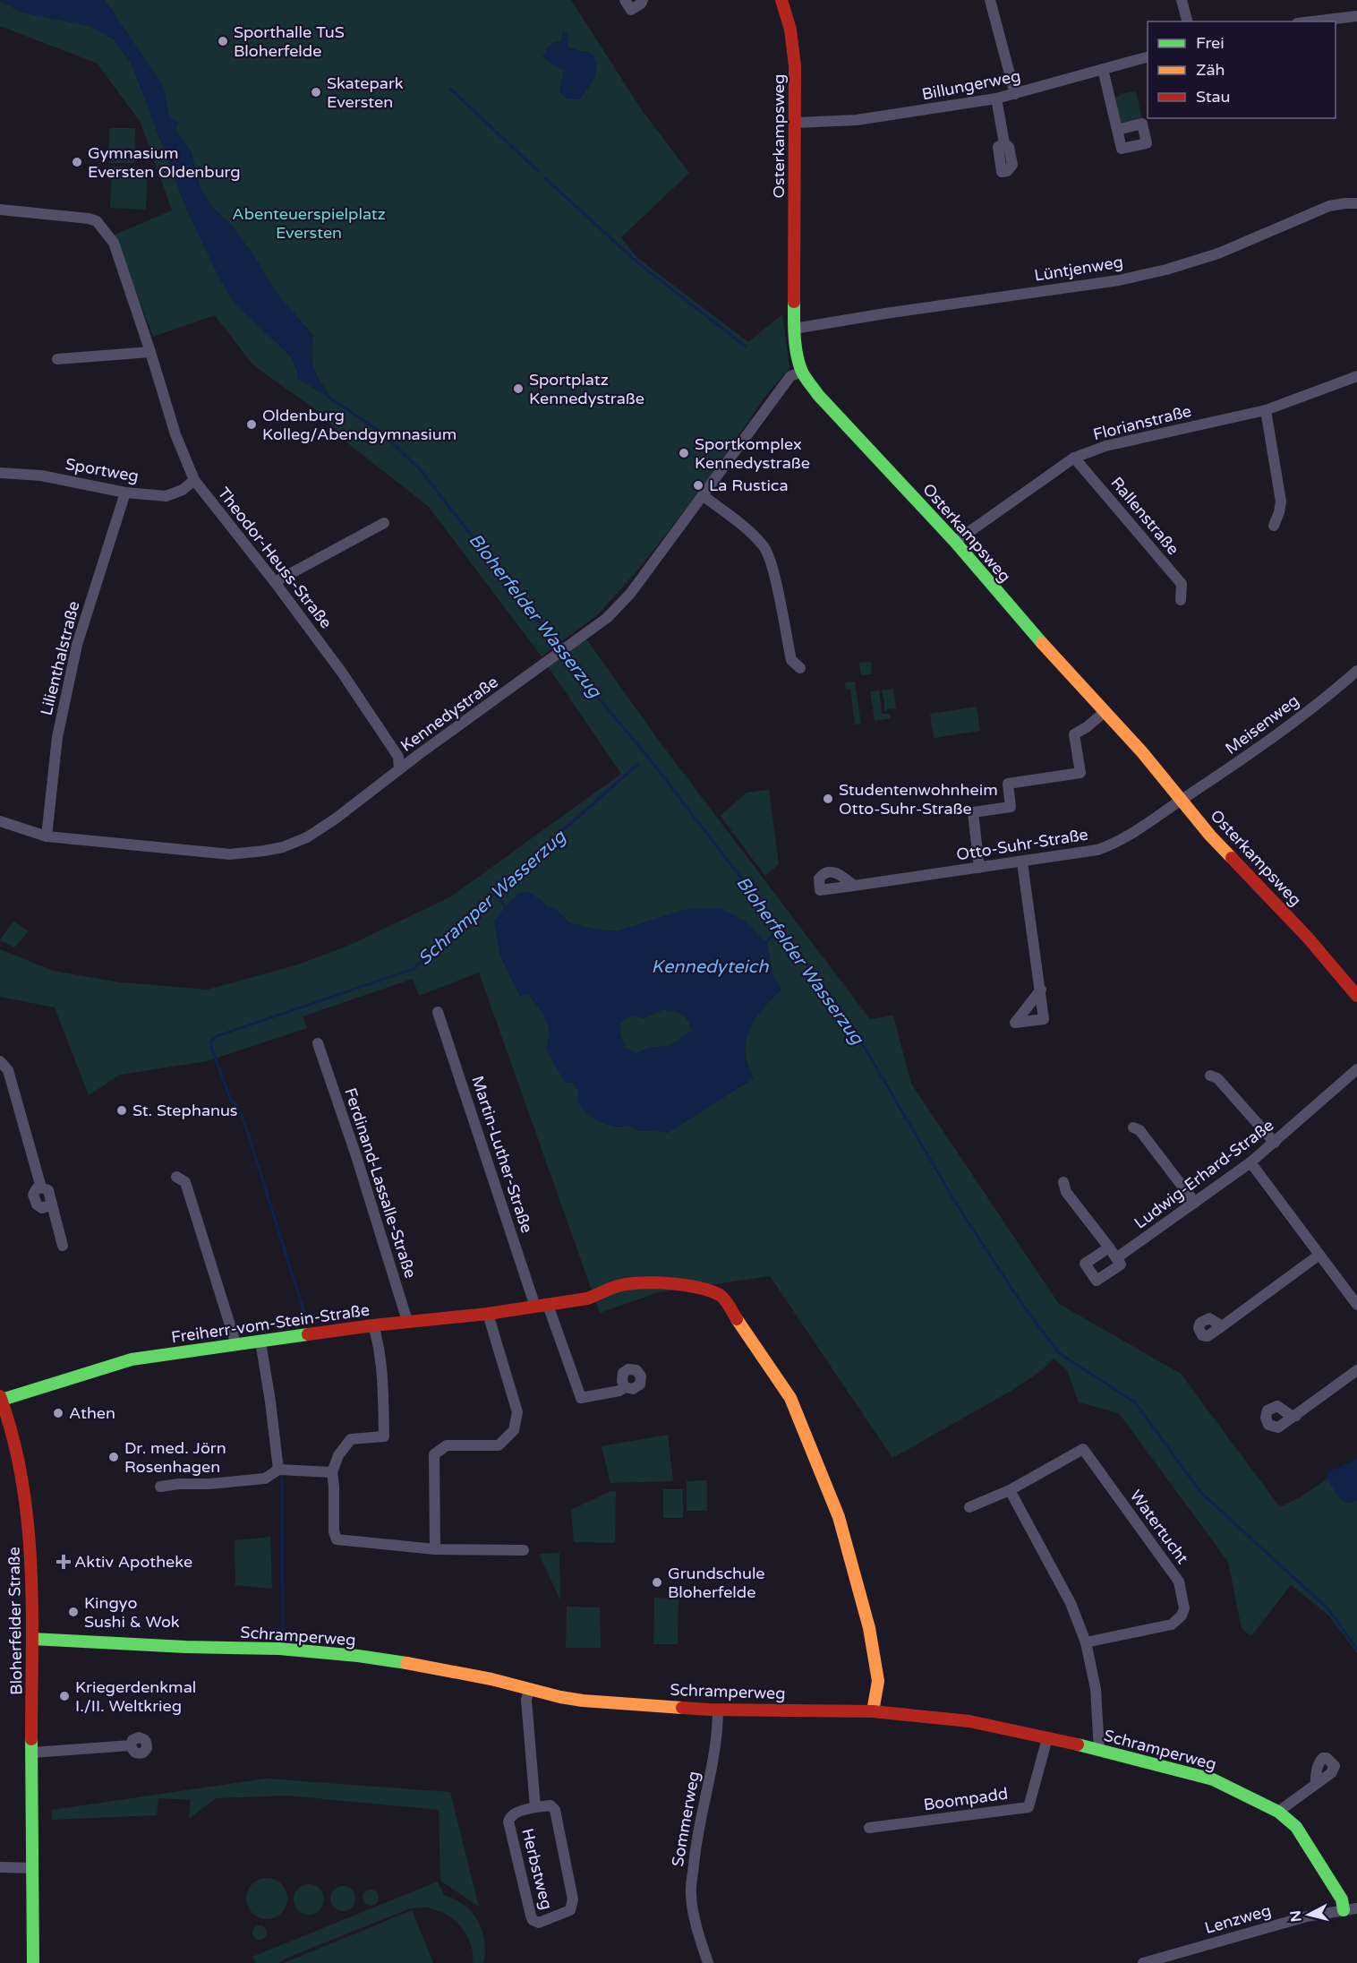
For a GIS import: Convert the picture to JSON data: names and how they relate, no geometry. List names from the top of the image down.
{
  "streets": {
    "street": [
      "Billungerweg",
      "Osterkampsweg",
      "Lüntjenweg",
      "Florianstraße",
      "Sportweg",
      "Rallenstraße",
      "Theodor-Heuss-Straße",
      "Lilienthalstraße",
      "Kennedystraße",
      "Meisenweg",
      "Otto-Suhr-Straße",
      "Martin-Luther-Straße",
      "Ludwig-Erhard-Straße",
      "Ferdinand-Lassalle-Straße",
      "Freiherr-vom-Stein-Straße",
      "Watertucht",
      "Bloherfelder Straße",
      "Schramperweg",
      "Boompadd",
      "Sommerweg",
      "Herbstweg",
      "Lenzweg"
    ]
  },
  "crossings": [
    ["Billungerweg", "Osterkampsweg"],
    ["Osterkampsweg", "Lüntjenweg"],
    ["Osterkampsweg", "Florianstraße"],
    ["Osterkampsweg", "Kennedystraße"],
    ["Osterkampsweg", "Meisenweg"],
    ["Osterkampsweg", "Otto-Suhr-Straße"],
    ["Florianstraße", "Rallenstraße"],
    ["Sportweg", "Theodor-Heuss-Straße"],
    ["Sportweg", "Lilienthalstraße"],
    ["Theodor-Heuss-Straße", "Kennedystraße"],
    ["Lilienthalstraße", "Kennedystraße"],
    ["Meisenweg", "Otto-Suhr-Straße"],
    ["Martin-Luther-Straße", "Freiherr-vom-Stein-Straße"],
    ["Ferdinand-Lassalle-Straße", "Freiherr-vom-Stein-Straße"],
    ["Freiherr-vom-Stein-Straße", "Bloherfelder Straße"],
    ["Freiherr-vom-Stein-Straße", "Schramperweg"],
    ["Bloherfelder Straße", "Schramperweg"],
    ["Schramperweg", "Boompadd"],
    ["Schramperweg", "Sommerweg"],
    ["Schramperweg", "Herbstweg"],
    ["Schramperweg", "Lenzweg"]
  ],
  "water": ["Bloherfelder Wasserzug", "Schramper Wasserzug", "Kennedyteich"],
  "parks": ["Abenteuerspielplatz Eversten"],
  "places": {
    "other": [
      "Sporthalle TuS Bloherfelde",
      "Skatepark Eversten",
      "Gymnasium Eversten Oldenburg",
      "Sportplatz Kennedystraße",
      "Oldenburg Kolleg/Abendgymnasium",
      "Sportkomplex Kennedystraße",
      "La Rustica",
      "Studentenwohnheim Otto-Suhr-Straße",
      "St. Stephanus",
      "Athen",
      "Dr. med. Jörn Rosenhagen",
      "Grundschule Bloherfelde",
      "Kingyo Sushi & Wok",
      "Kriegerdenkmal I./II. Weltkrieg"
    ],
    "health": ["Aktiv Apotheke"]
  },
  "legend": ["Frei", "Zäh", "Stau"],
  "north": "left"
}
